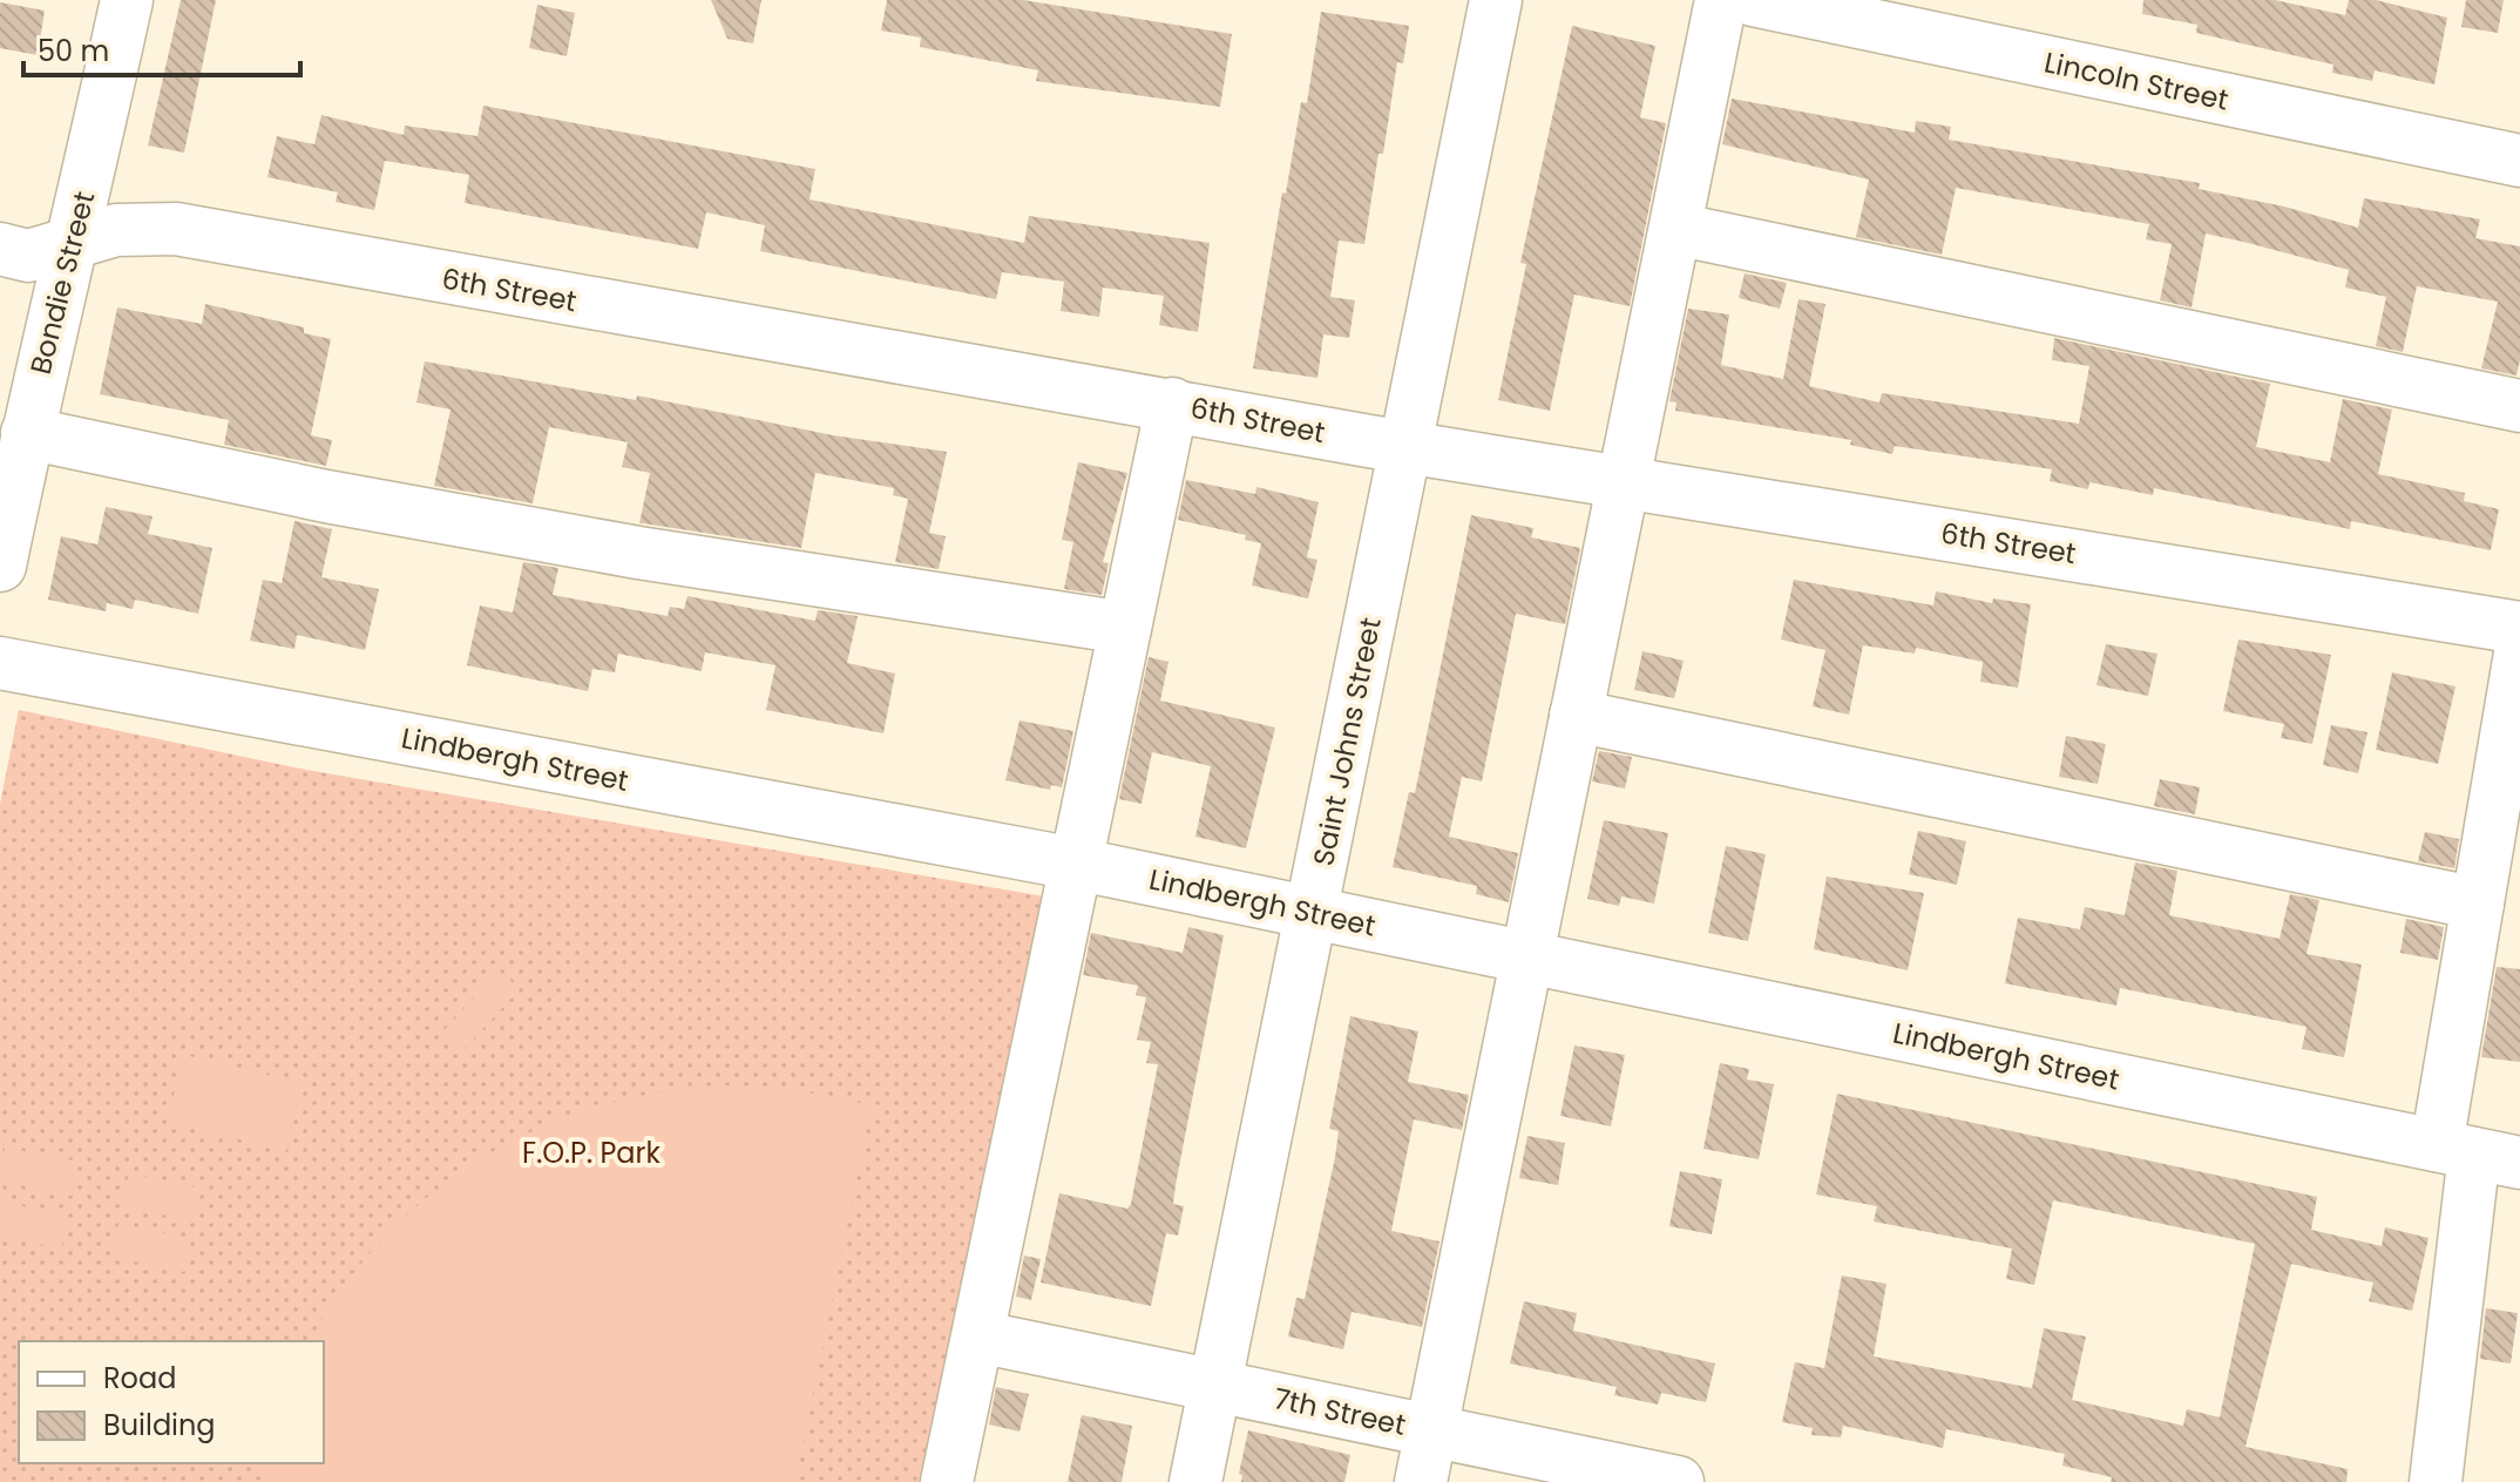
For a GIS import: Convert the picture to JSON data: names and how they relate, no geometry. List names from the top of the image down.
{
  "streets": {
    "street": [
      "Lincoln Street",
      "Bondie Street",
      "6th Street",
      "Saint Johns Street",
      "Lindbergh Street",
      "7th Street"
    ]
  },
  "crossings": [
    ["Bondie Street", "6th Street"],
    ["6th Street", "Saint Johns Street"],
    ["Saint Johns Street", "Lindbergh Street"],
    ["Saint Johns Street", "7th Street"]
  ],
  "parks": ["F.O.P. Park"],
  "legend": ["Road", "Building"],
  "scale_bar": "50 m"
}
